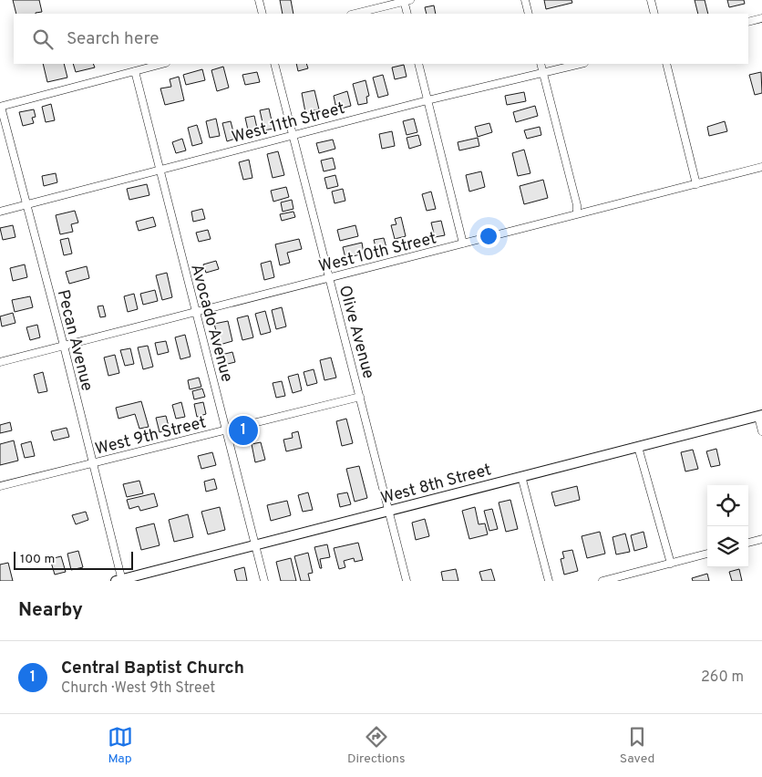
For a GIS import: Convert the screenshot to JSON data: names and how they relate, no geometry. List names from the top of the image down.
{
  "streets": {
    "street": [
      "West 11th Street",
      "West 10th Street",
      "Avocado Avenue",
      "Olive Avenue",
      "Pecan Avenue",
      "West 9th Street",
      "West 8th Street"
    ]
  },
  "crossings": [
    ["West 11th Street", "Avocado Avenue"],
    ["West 11th Street", "Olive Avenue"],
    ["West 11th Street", "Pecan Avenue"],
    ["West 10th Street", "Avocado Avenue"],
    ["West 10th Street", "Olive Avenue"],
    ["West 10th Street", "Pecan Avenue"],
    ["Avocado Avenue", "West 9th Street"],
    ["Avocado Avenue", "West 8th Street"],
    ["Olive Avenue", "West 9th Street"],
    ["Olive Avenue", "West 8th Street"],
    ["Pecan Avenue", "West 9th Street"],
    ["Pecan Avenue", "West 8th Street"]
  ],
  "scale_bar": "100 m",
  "page": {
    "search": "Search here",
    "pins": "1",
    "scale": "100 m",
    "heading": "Nearby",
    "list": [
      {
        "mark": "1",
        "name": "Central Baptist Church",
        "note": "Church · West 9th Street",
        "value": "260 m"
      }
    ],
    "nav": ["Map", "Directions", "Saved"]
  }
}
